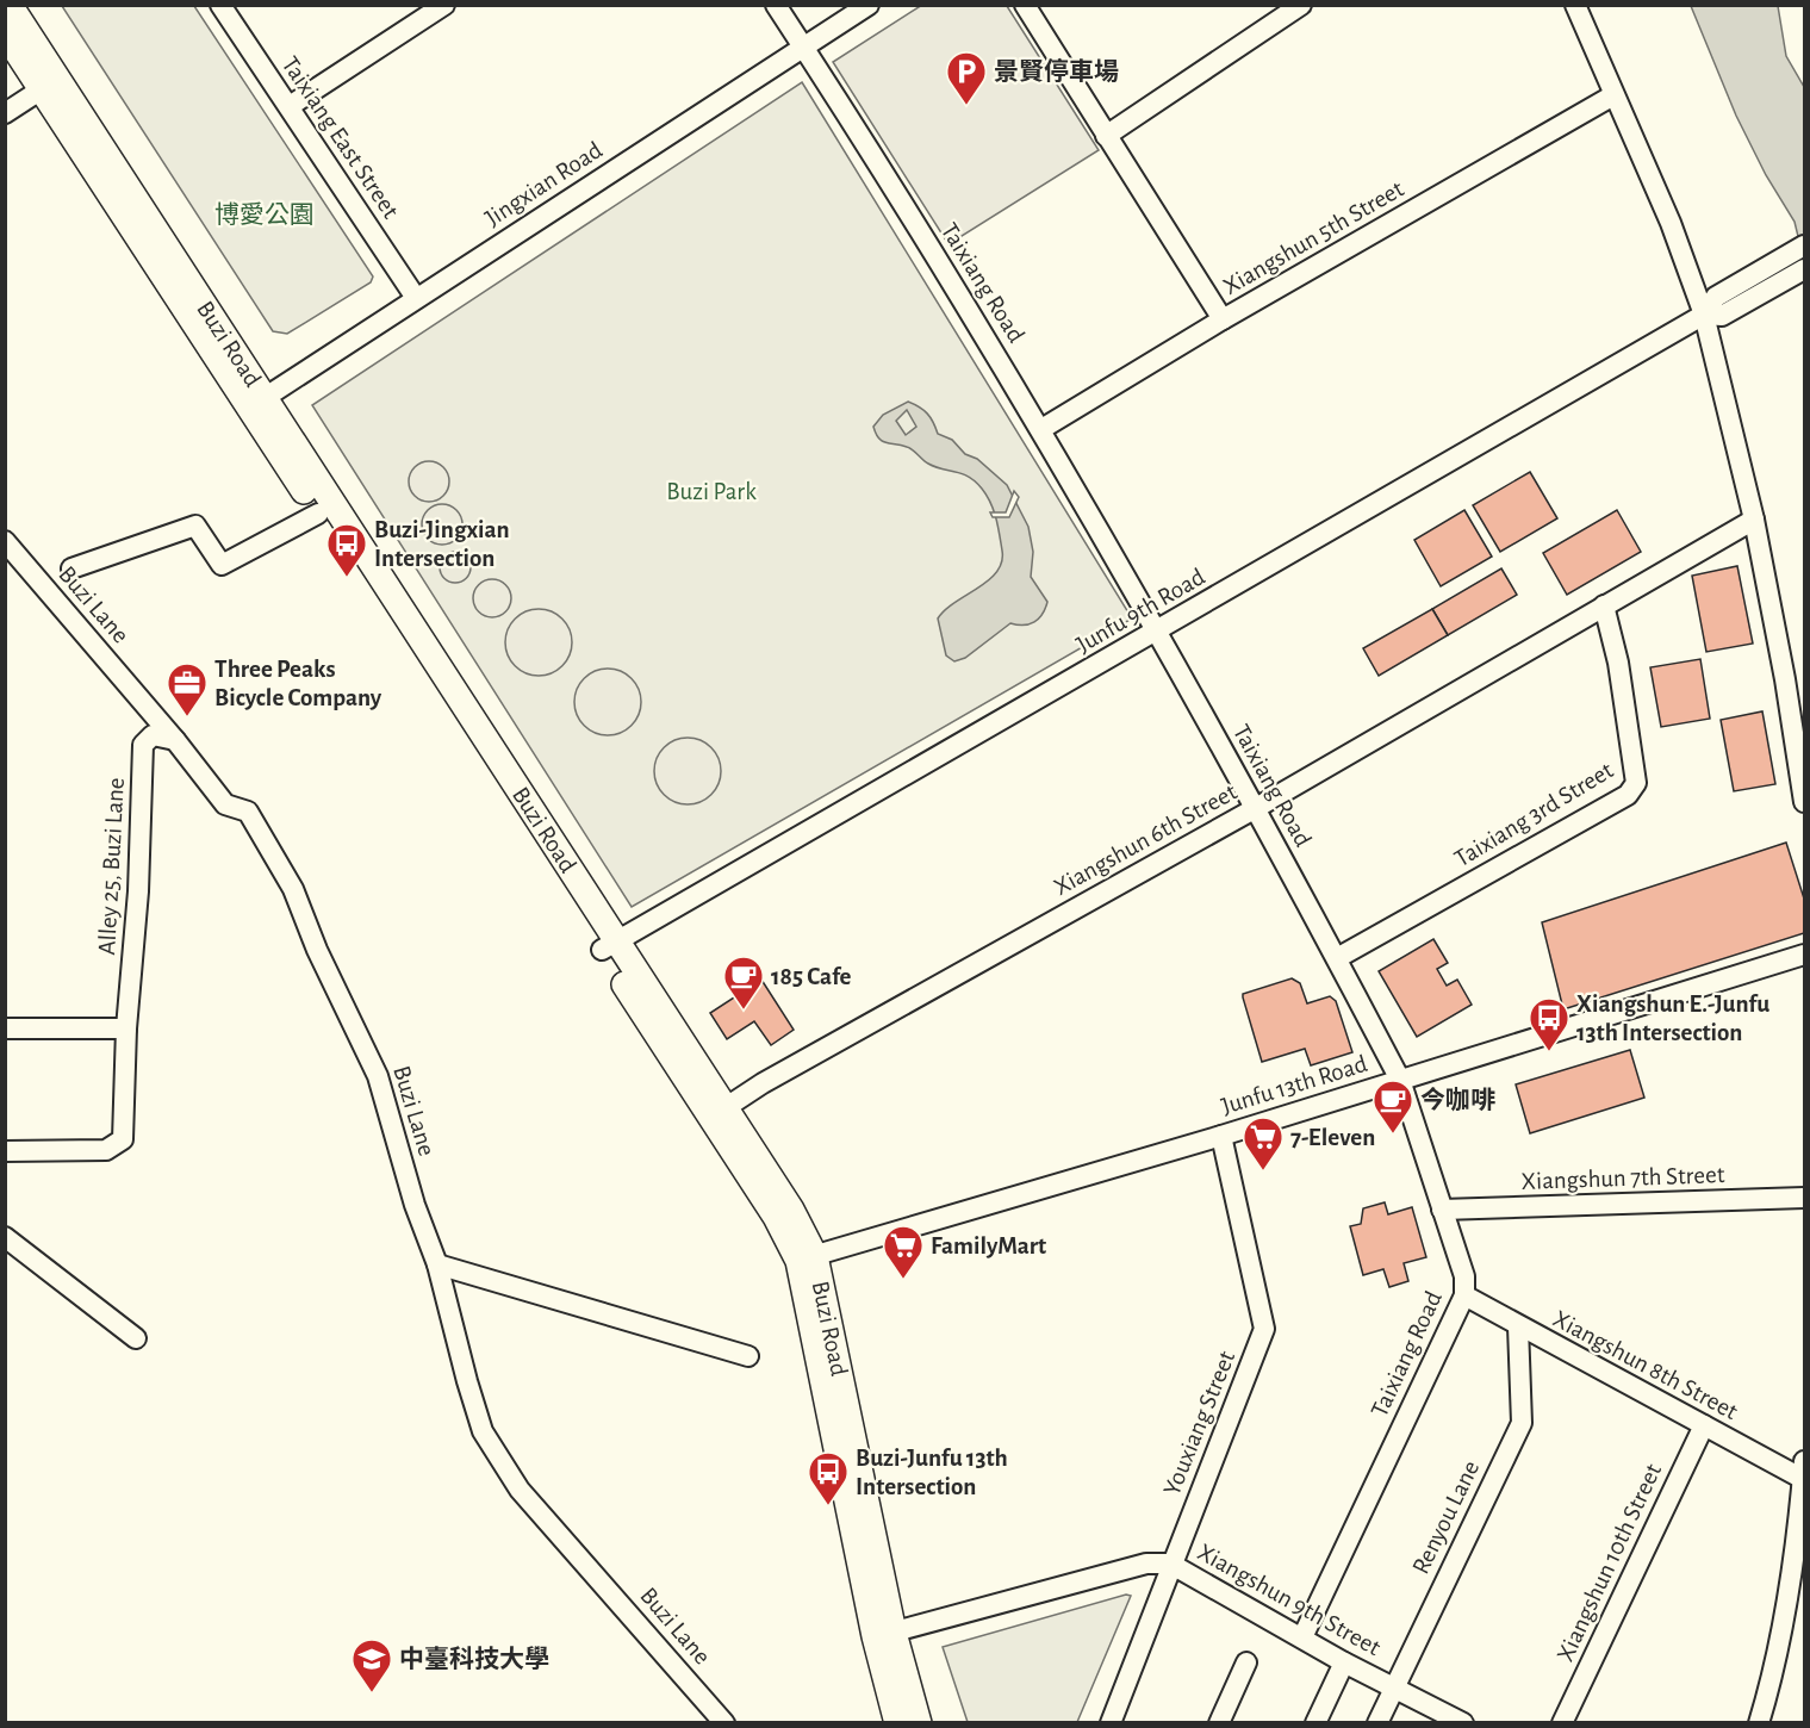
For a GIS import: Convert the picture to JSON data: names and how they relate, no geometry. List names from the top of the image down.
{
  "streets": {
    "main road": ["Buzi Road"],
    "street": [
      "Taixiang East Street",
      "Jingxian Road",
      "Xiangshun 5th Street",
      "Taixiang Road",
      "Buzi Lane",
      "Junfu 9th Road",
      "Taixiang 3rd Street",
      "Xiangshun 6th Street",
      "Alley 25, Buzi Lane",
      "Junfu 13th Road",
      "Xiangshun 7th Street",
      "Xiangshun 8th Street",
      "Youxiang Street",
      "Renyou Lane",
      "Xiangshun 10th Street",
      "Xiangshun 9th Street"
    ]
  },
  "crossings": [
    ["Taixiang East Street", "Jingxian Road"],
    ["Jingxian Road", "Taixiang Road"],
    ["Jingxian Road", "Buzi Road"],
    ["Xiangshun 5th Street", "Taixiang Road"],
    ["Taixiang Road", "Junfu 9th Road"],
    ["Taixiang Road", "Taixiang 3rd Street"],
    ["Taixiang Road", "Xiangshun 6th Street"],
    ["Taixiang Road", "Junfu 13th Road"],
    ["Taixiang Road", "Xiangshun 7th Street"],
    ["Taixiang Road", "Xiangshun 8th Street"],
    ["Taixiang Road", "Xiangshun 9th Street"],
    ["Buzi Road", "Junfu 9th Road"],
    ["Buzi Road", "Xiangshun 6th Street"],
    ["Buzi Road", "Junfu 13th Road"],
    ["Buzi Road", "Xiangshun 9th Street"],
    ["Buzi Lane", "Alley 25, Buzi Lane"],
    ["Taixiang 3rd Street", "Xiangshun 6th Street"],
    ["Junfu 13th Road", "Youxiang Street"],
    ["Xiangshun 8th Street", "Renyou Lane"],
    ["Xiangshun 8th Street", "Xiangshun 10th Street"],
    ["Youxiang Street", "Xiangshun 9th Street"],
    ["Renyou Lane", "Xiangshun 9th Street"]
  ],
  "parks": ["博愛公園", "Buzi Park"],
  "places": {
    "parking": ["景賢停車場"],
    "bus stop": ["Buzi-Jingxian Intersection", "Xiangshun E.-Junfu 13th Intersection", "Buzi-Junfu 13th Intersection"],
    "office": ["Three Peaks Bicycle Company"],
    "cafe": ["185 Cafe", "今咖啡"],
    "supermarket": ["7-Eleven", "FamilyMart"],
    "school or university": ["中臺科技大學"]
  }
}
